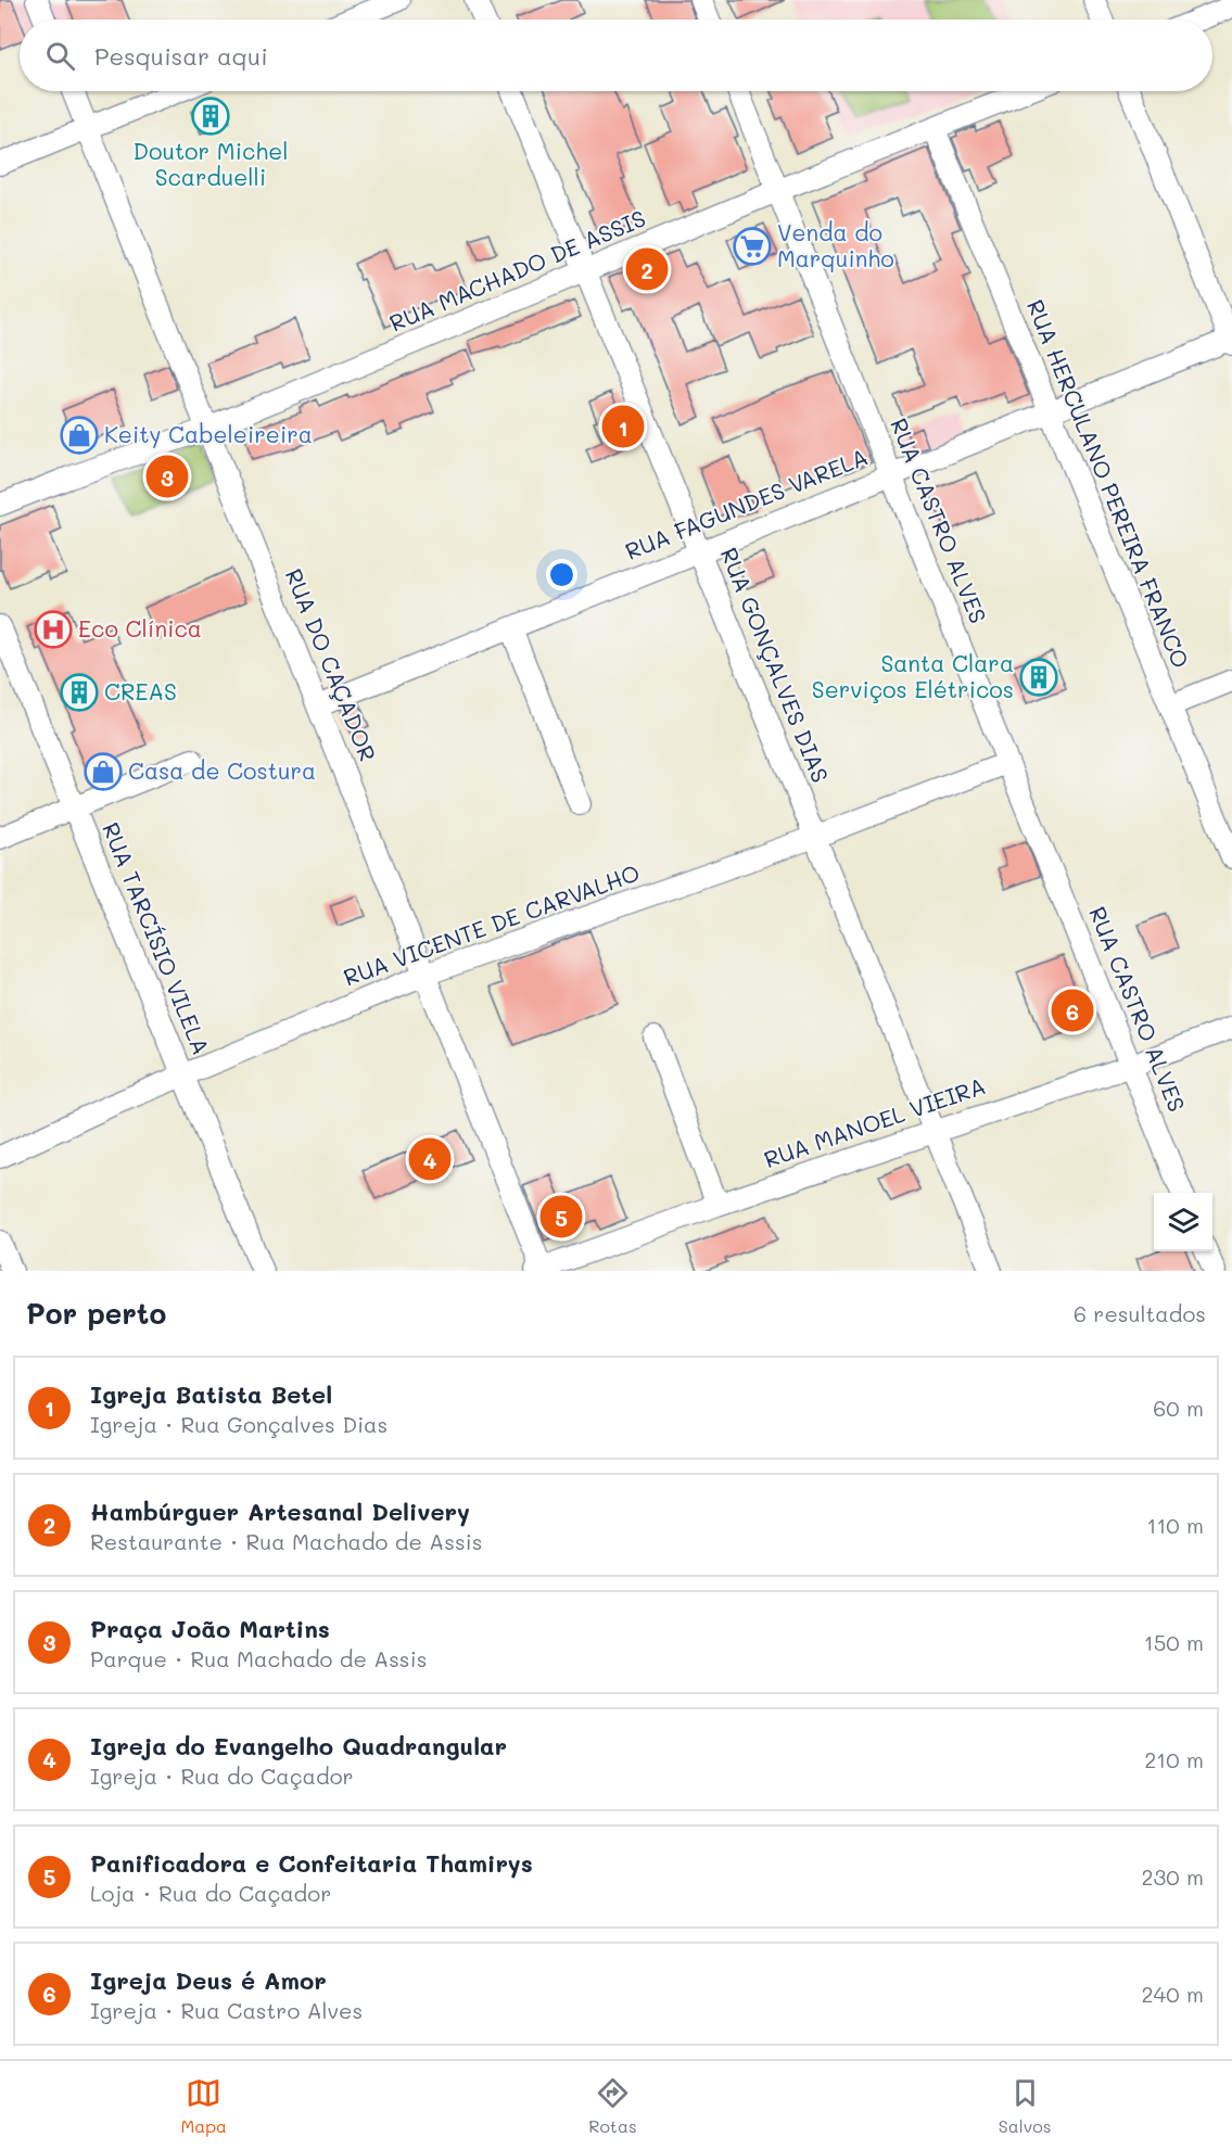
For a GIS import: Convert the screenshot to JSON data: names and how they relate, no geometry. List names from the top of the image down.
{
  "streets": {
    "street": [
      "RUA MACHADO DE ASSIS",
      "RUA HERCULANO PEREIRA FRANCO",
      "RUA FAGUNDES VARELA",
      "RUA CASTRO ALVES",
      "RUA DO CAÇADOR",
      "RUA GONÇALVES DIAS",
      "RUA VICENTE DE CARVALHO",
      "RUA TARCÍSIO VILELA",
      "RUA MANOEL VIEIRA"
    ]
  },
  "crossings": [
    ["RUA MACHADO DE ASSIS", "RUA HERCULANO PEREIRA FRANCO"],
    ["RUA MACHADO DE ASSIS", "RUA CASTRO ALVES"],
    ["RUA MACHADO DE ASSIS", "RUA DO CAÇADOR"],
    ["RUA MACHADO DE ASSIS", "RUA GONÇALVES DIAS"],
    ["RUA HERCULANO PEREIRA FRANCO", "RUA FAGUNDES VARELA"],
    ["RUA FAGUNDES VARELA", "RUA CASTRO ALVES"],
    ["RUA FAGUNDES VARELA", "RUA DO CAÇADOR"],
    ["RUA FAGUNDES VARELA", "RUA GONÇALVES DIAS"],
    ["RUA CASTRO ALVES", "RUA VICENTE DE CARVALHO"],
    ["RUA CASTRO ALVES", "RUA MANOEL VIEIRA"],
    ["RUA DO CAÇADOR", "RUA VICENTE DE CARVALHO"],
    ["RUA DO CAÇADOR", "RUA MANOEL VIEIRA"],
    ["RUA GONÇALVES DIAS", "RUA VICENTE DE CARVALHO"],
    ["RUA GONÇALVES DIAS", "RUA MANOEL VIEIRA"],
    ["RUA VICENTE DE CARVALHO", "RUA TARCÍSIO VILELA"]
  ],
  "places": {
    "building": ["Doutor Michel Scarduelli", "Santa Clara Serviços Elétricos", "CREAS"],
    "supermarket": ["Venda do Marquinho"],
    "shop": ["Keity Cabeleireira", "Casa de Costura"],
    "hospital": ["Eco Clínica"]
  },
  "page": {
    "search": "Pesquisar aqui",
    "pins": [
      "2",
      "1",
      "3",
      "6",
      "4",
      "5"
    ],
    "heading": ["Por perto", "6 resultados"],
    "list": [
      {
        "mark": "1",
        "name": "Igreja Batista Betel",
        "note": "Igreja · Rua Gonçalves Dias",
        "value": "60 m"
      },
      {
        "mark": "2",
        "name": "Hambúrguer Artesanal Delivery",
        "note": "Restaurante · Rua Machado de Assis",
        "value": "110 m"
      },
      {
        "mark": "3",
        "name": "Praça João Martins",
        "note": "Parque · Rua Machado de Assis",
        "value": "150 m"
      },
      {
        "mark": "4",
        "name": "Igreja do Evangelho Quadrangular",
        "note": "Igreja · Rua do Caçador",
        "value": "210 m"
      },
      {
        "mark": "5",
        "name": "Panificadora e Confeitaria Thamirys",
        "note": "Loja · Rua do Caçador",
        "value": "230 m"
      },
      {
        "mark": "6",
        "name": "Igreja Deus é Amor",
        "note": "Igreja · Rua Castro Alves",
        "value": "240 m"
      }
    ],
    "nav": ["Mapa", "Rotas", "Salvos"]
  }
}
